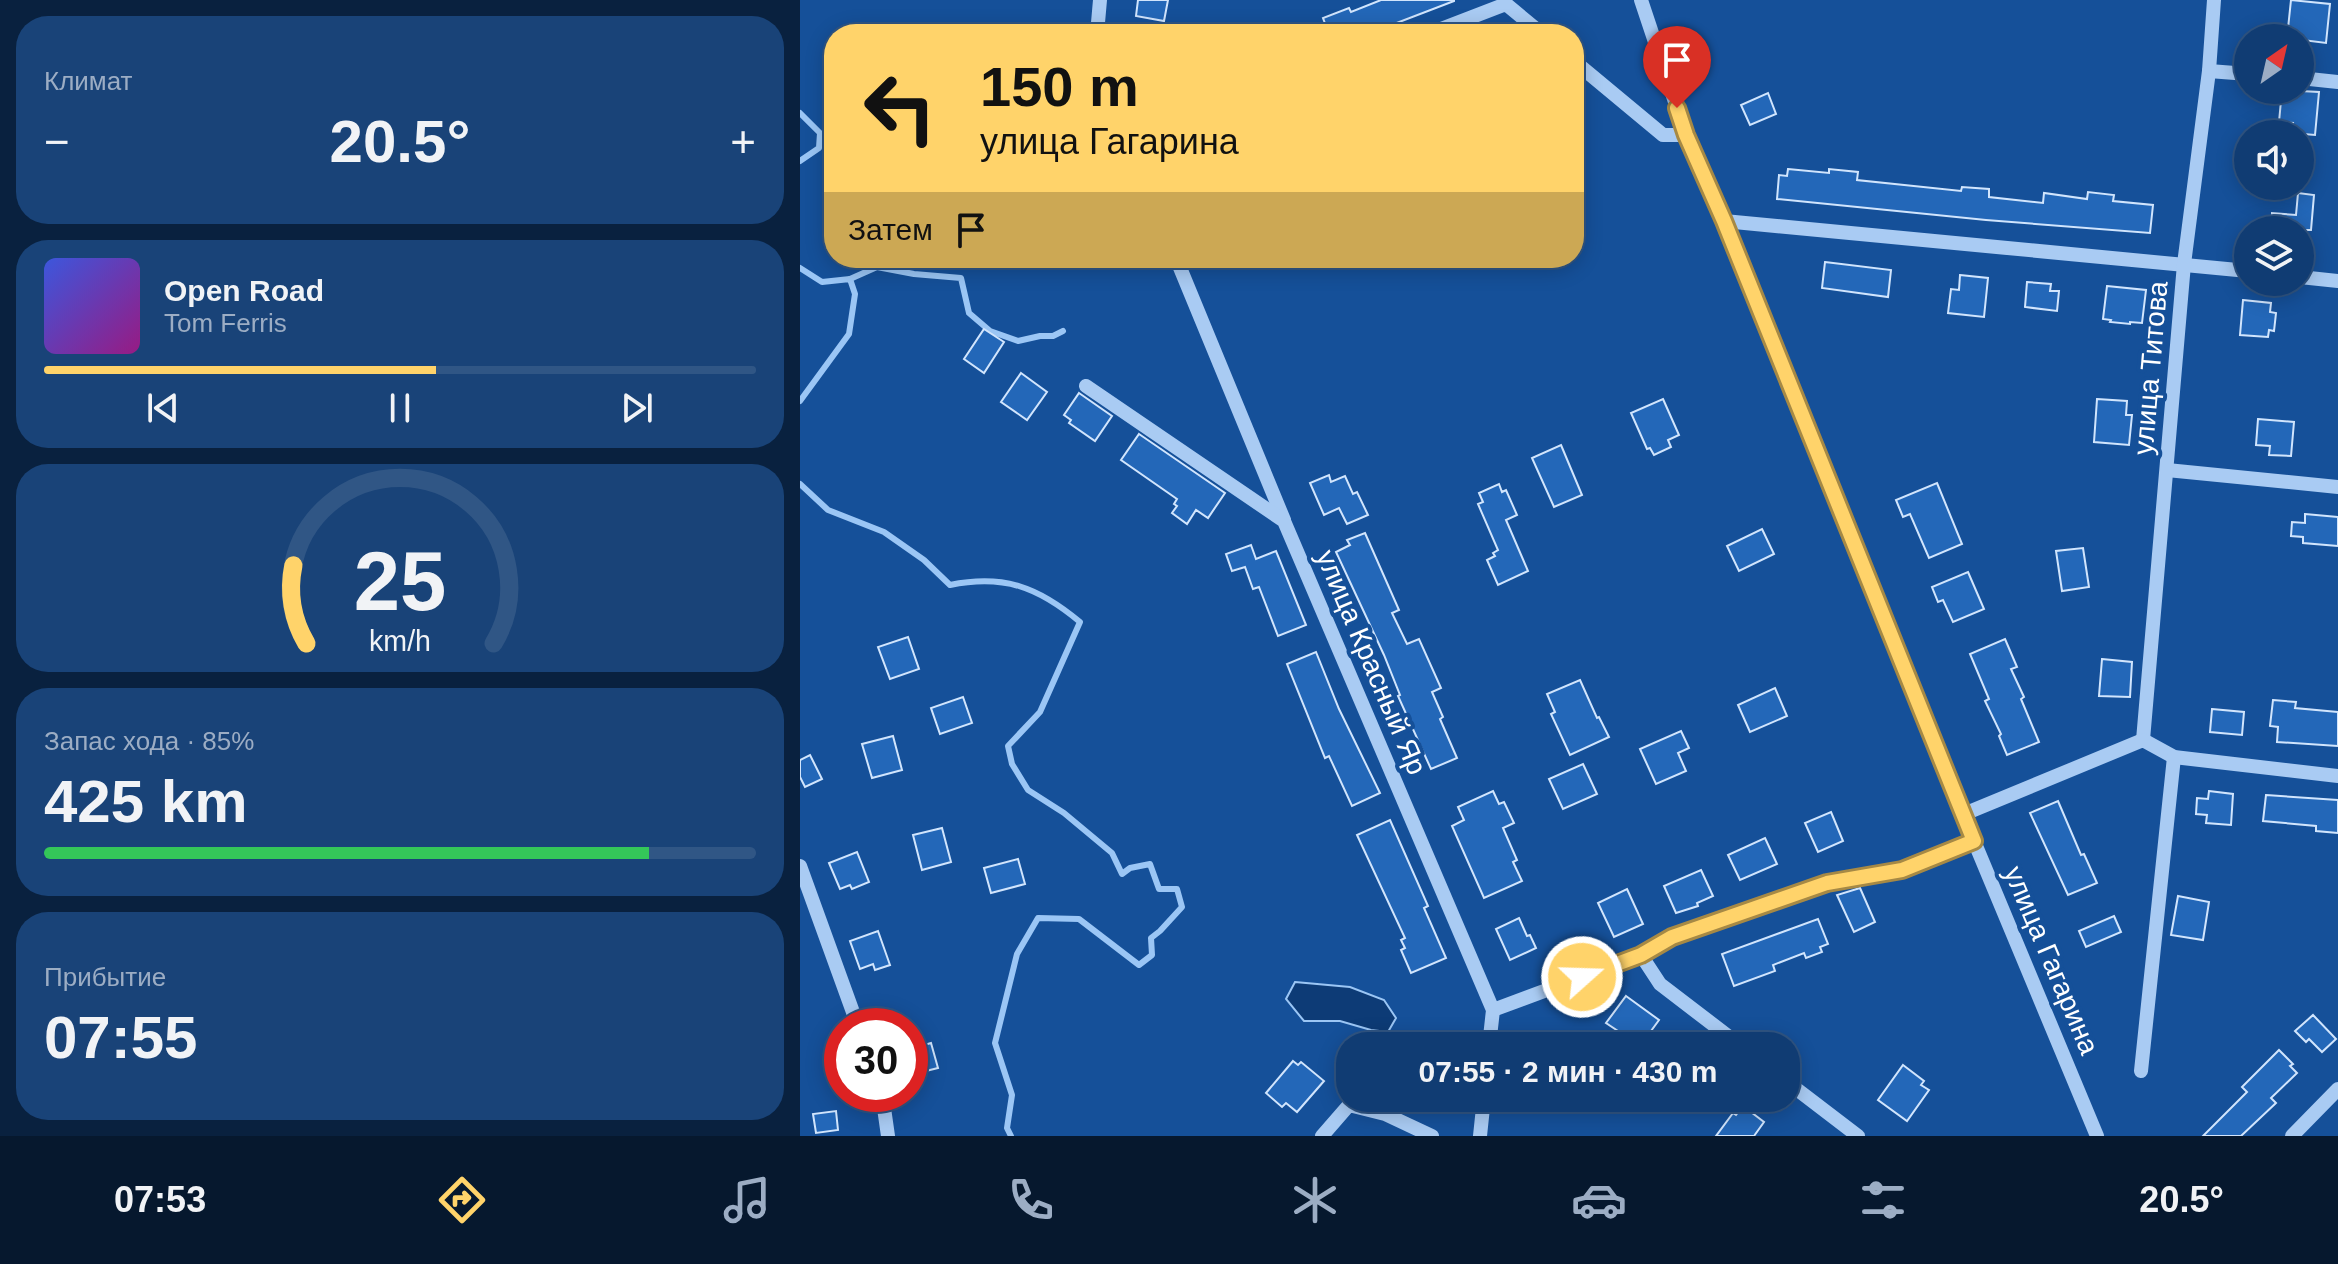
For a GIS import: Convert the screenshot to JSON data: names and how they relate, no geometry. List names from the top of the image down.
{
  "streets": {
    "street": ["улица Титова", "улица Красный Яр", "улица Гагарина"]
  },
  "north": "top right",
  "page": {
    "tile": [
      "Климат",
      ["Запас хода · 85%", "425 km"],
      ["Прибытие", "07:55"]
    ],
    "turn": ["150 m", "улица Гагарина"],
    "heat": ["−", "20.5°", "+"],
    "then": "Затем",
    "song": ["Open Road", "Tom Ferris"],
    "limit": "30",
    "trip": "07:55 · 2 мин · 430 m",
    "tabs": ["07:53", "20.5°"],
    "gauge": ["25", "km/h"]
  }
}
